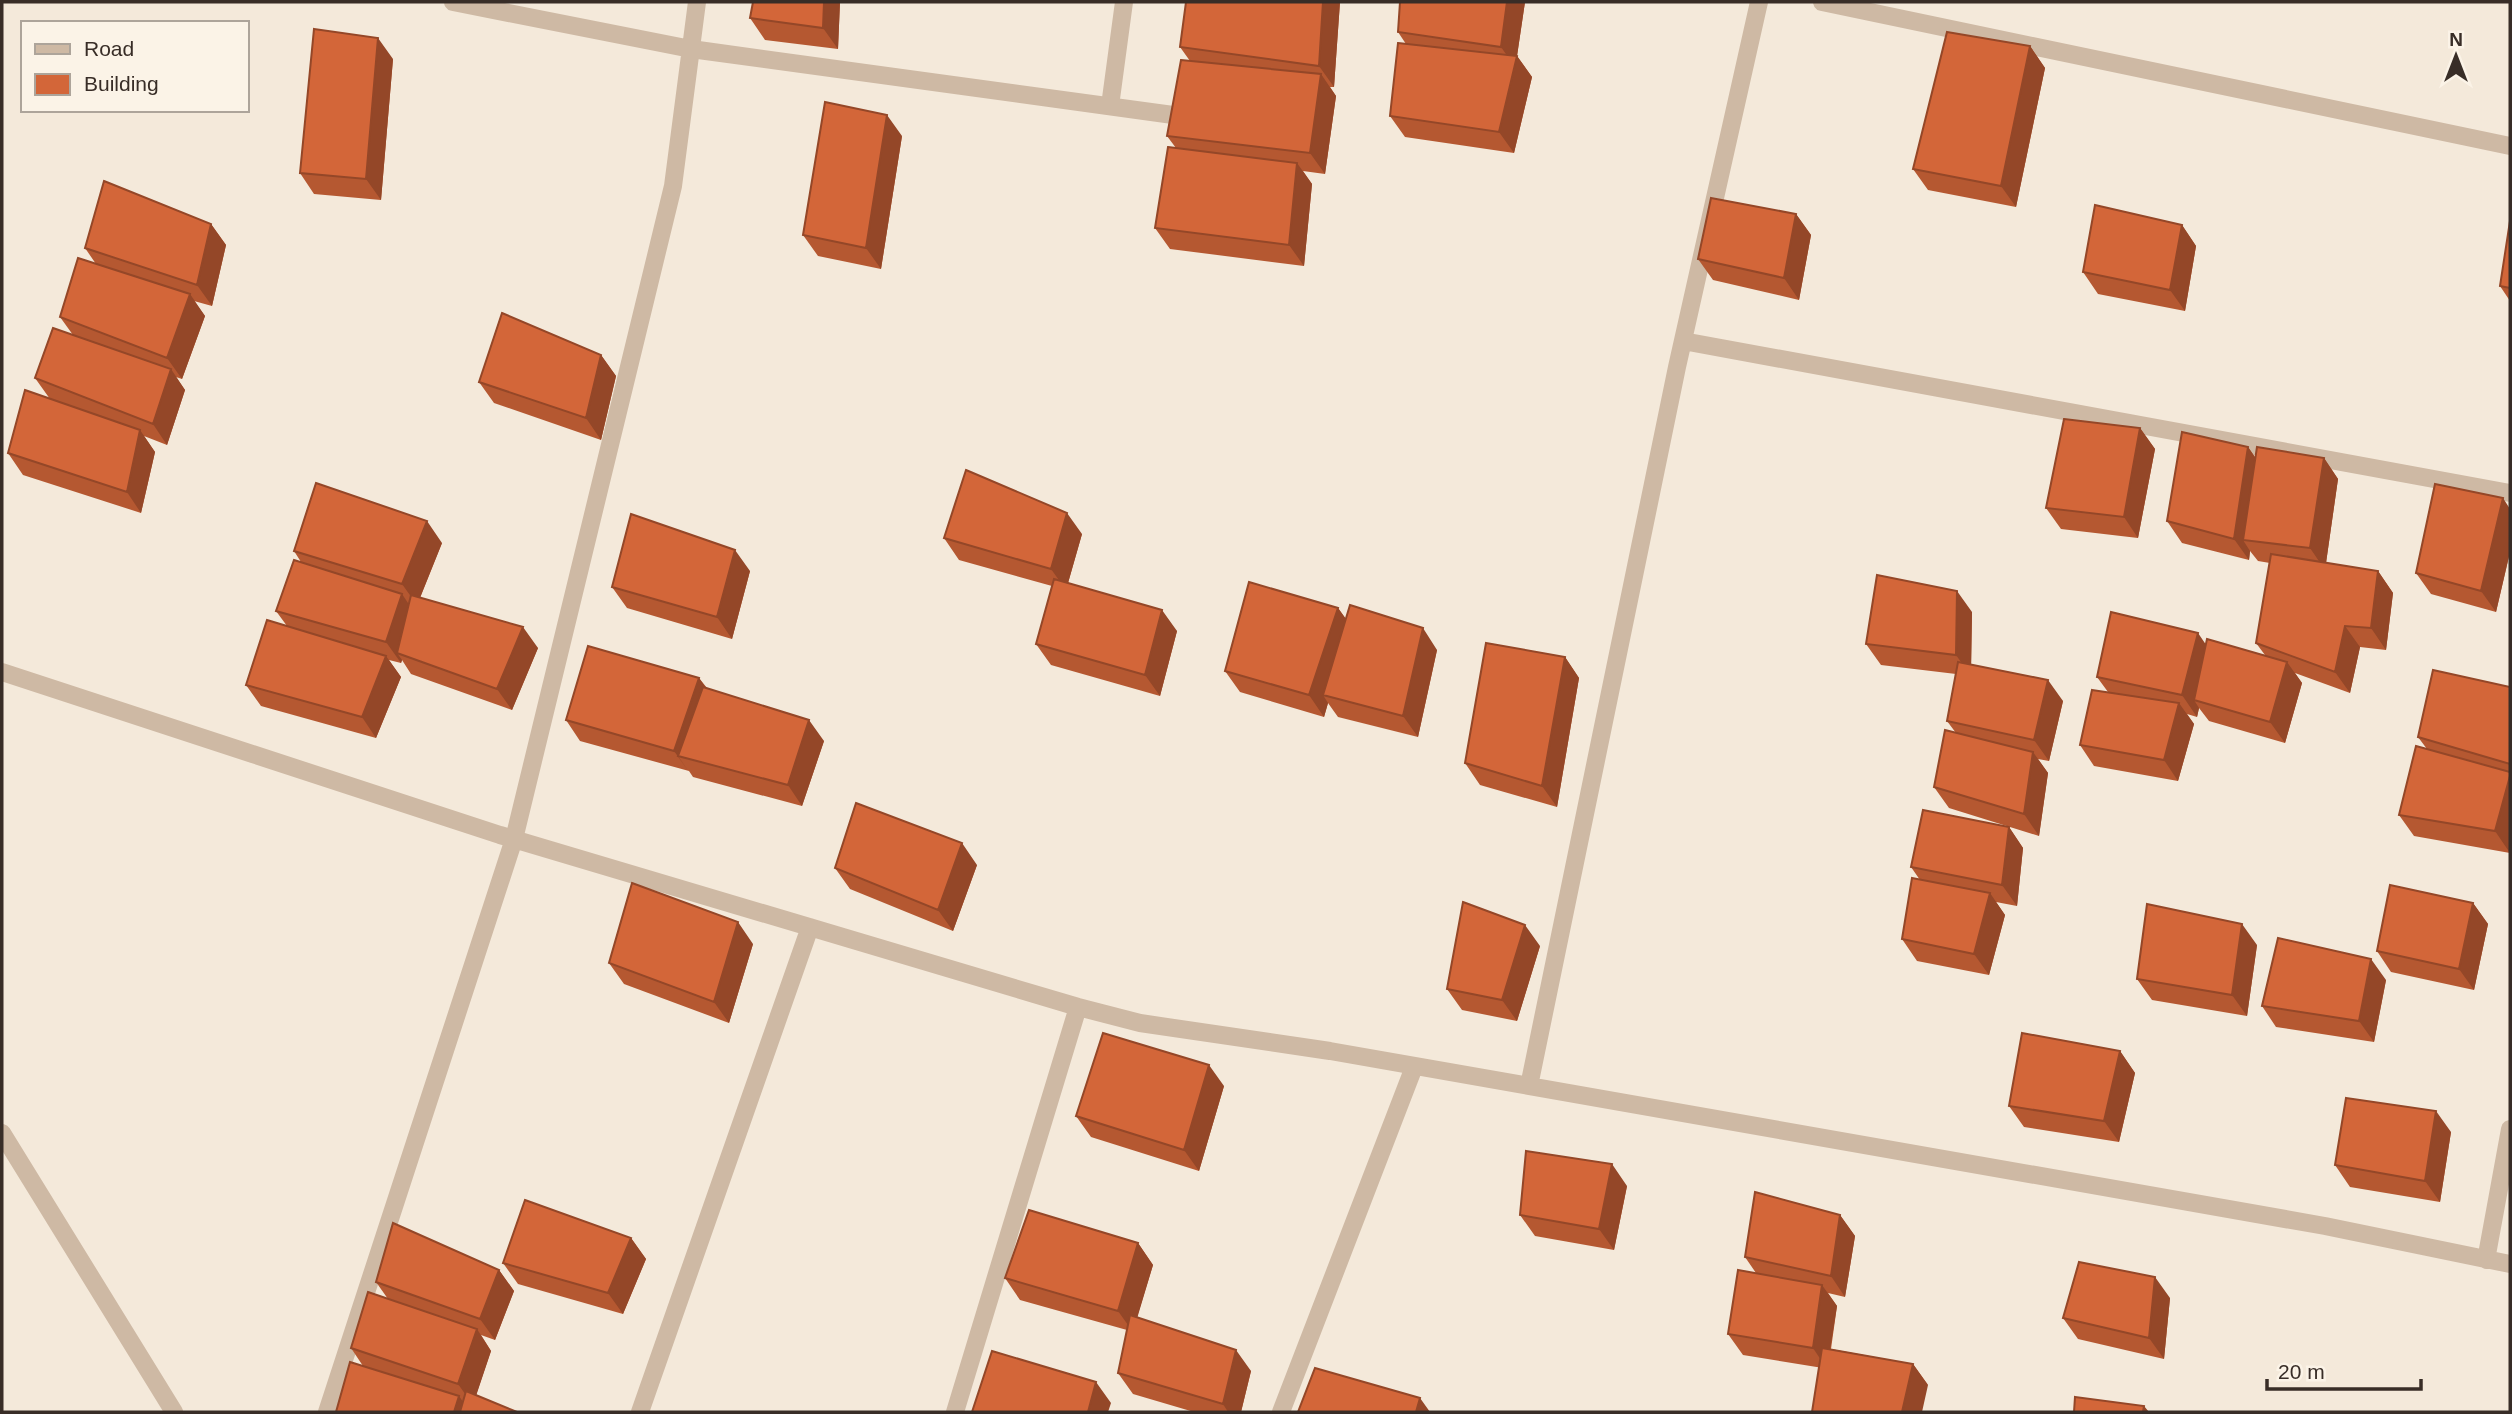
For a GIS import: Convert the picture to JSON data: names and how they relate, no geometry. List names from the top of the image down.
{
  "legend": ["Road", "Building"],
  "scale_bar": "20 m",
  "north": "top"
}
